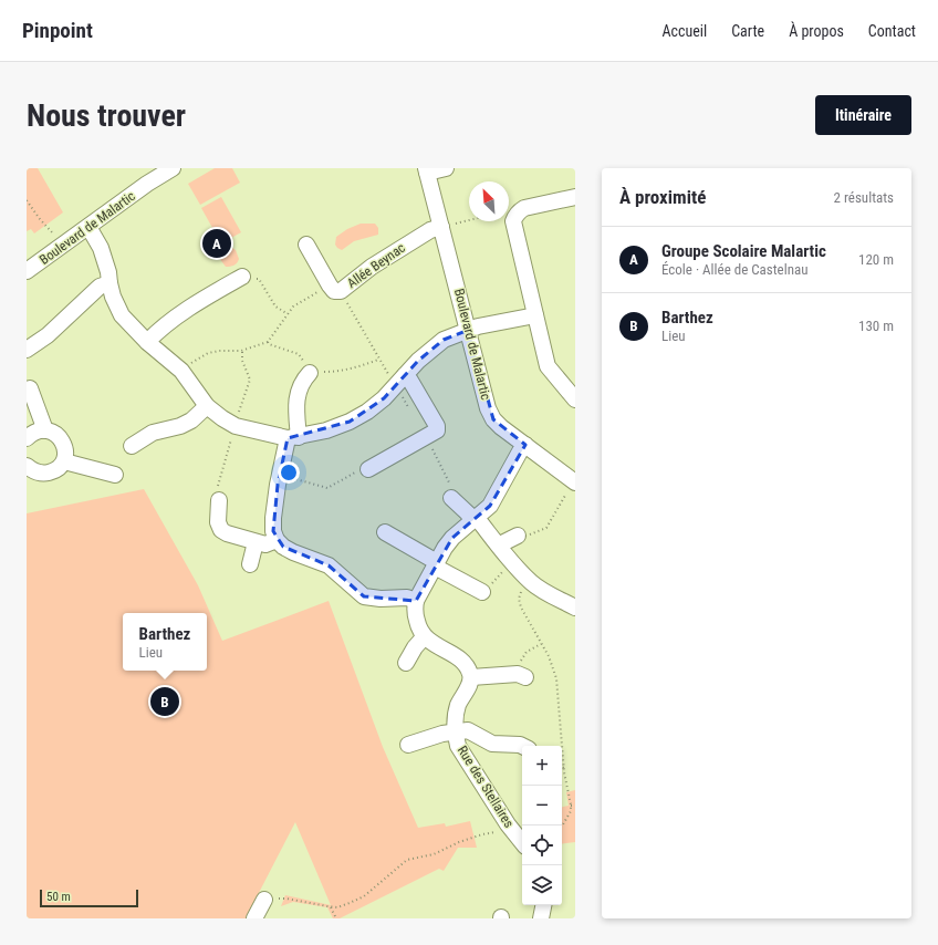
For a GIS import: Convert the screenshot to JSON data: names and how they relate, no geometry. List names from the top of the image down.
{
  "streets": {
    "street": ["Boulevard de Malartic", "Allée Beynac", "Rue des Stellaires"]
  },
  "crossings": [
    ["Boulevard de Malartic", "Allée Beynac"]
  ],
  "scale_bar": "50 m",
  "north": "top left",
  "page": {
    "header": "Pinpoint",
    "nav": [
      "Accueil",
      "Carte",
      "À propos",
      "Contact"
    ],
    "buttons": "Itinéraire",
    "title": "Nous trouver",
    "heading": ["À proximité", "2 résultats"],
    "list": [
      {
        "mark": "A",
        "name": "Groupe Scolaire Malartic",
        "note": "École · Allée de Castelnau",
        "value": "120 m"
      },
      {
        "mark": "B",
        "name": "Barthez",
        "note": "Lieu",
        "value": "130 m"
      }
    ],
    "pins": ["A", "B"],
    "popup": ["Barthez", "Lieu"],
    "map_buttons": ["+", "−"],
    "scale": "50 m"
  }
}
